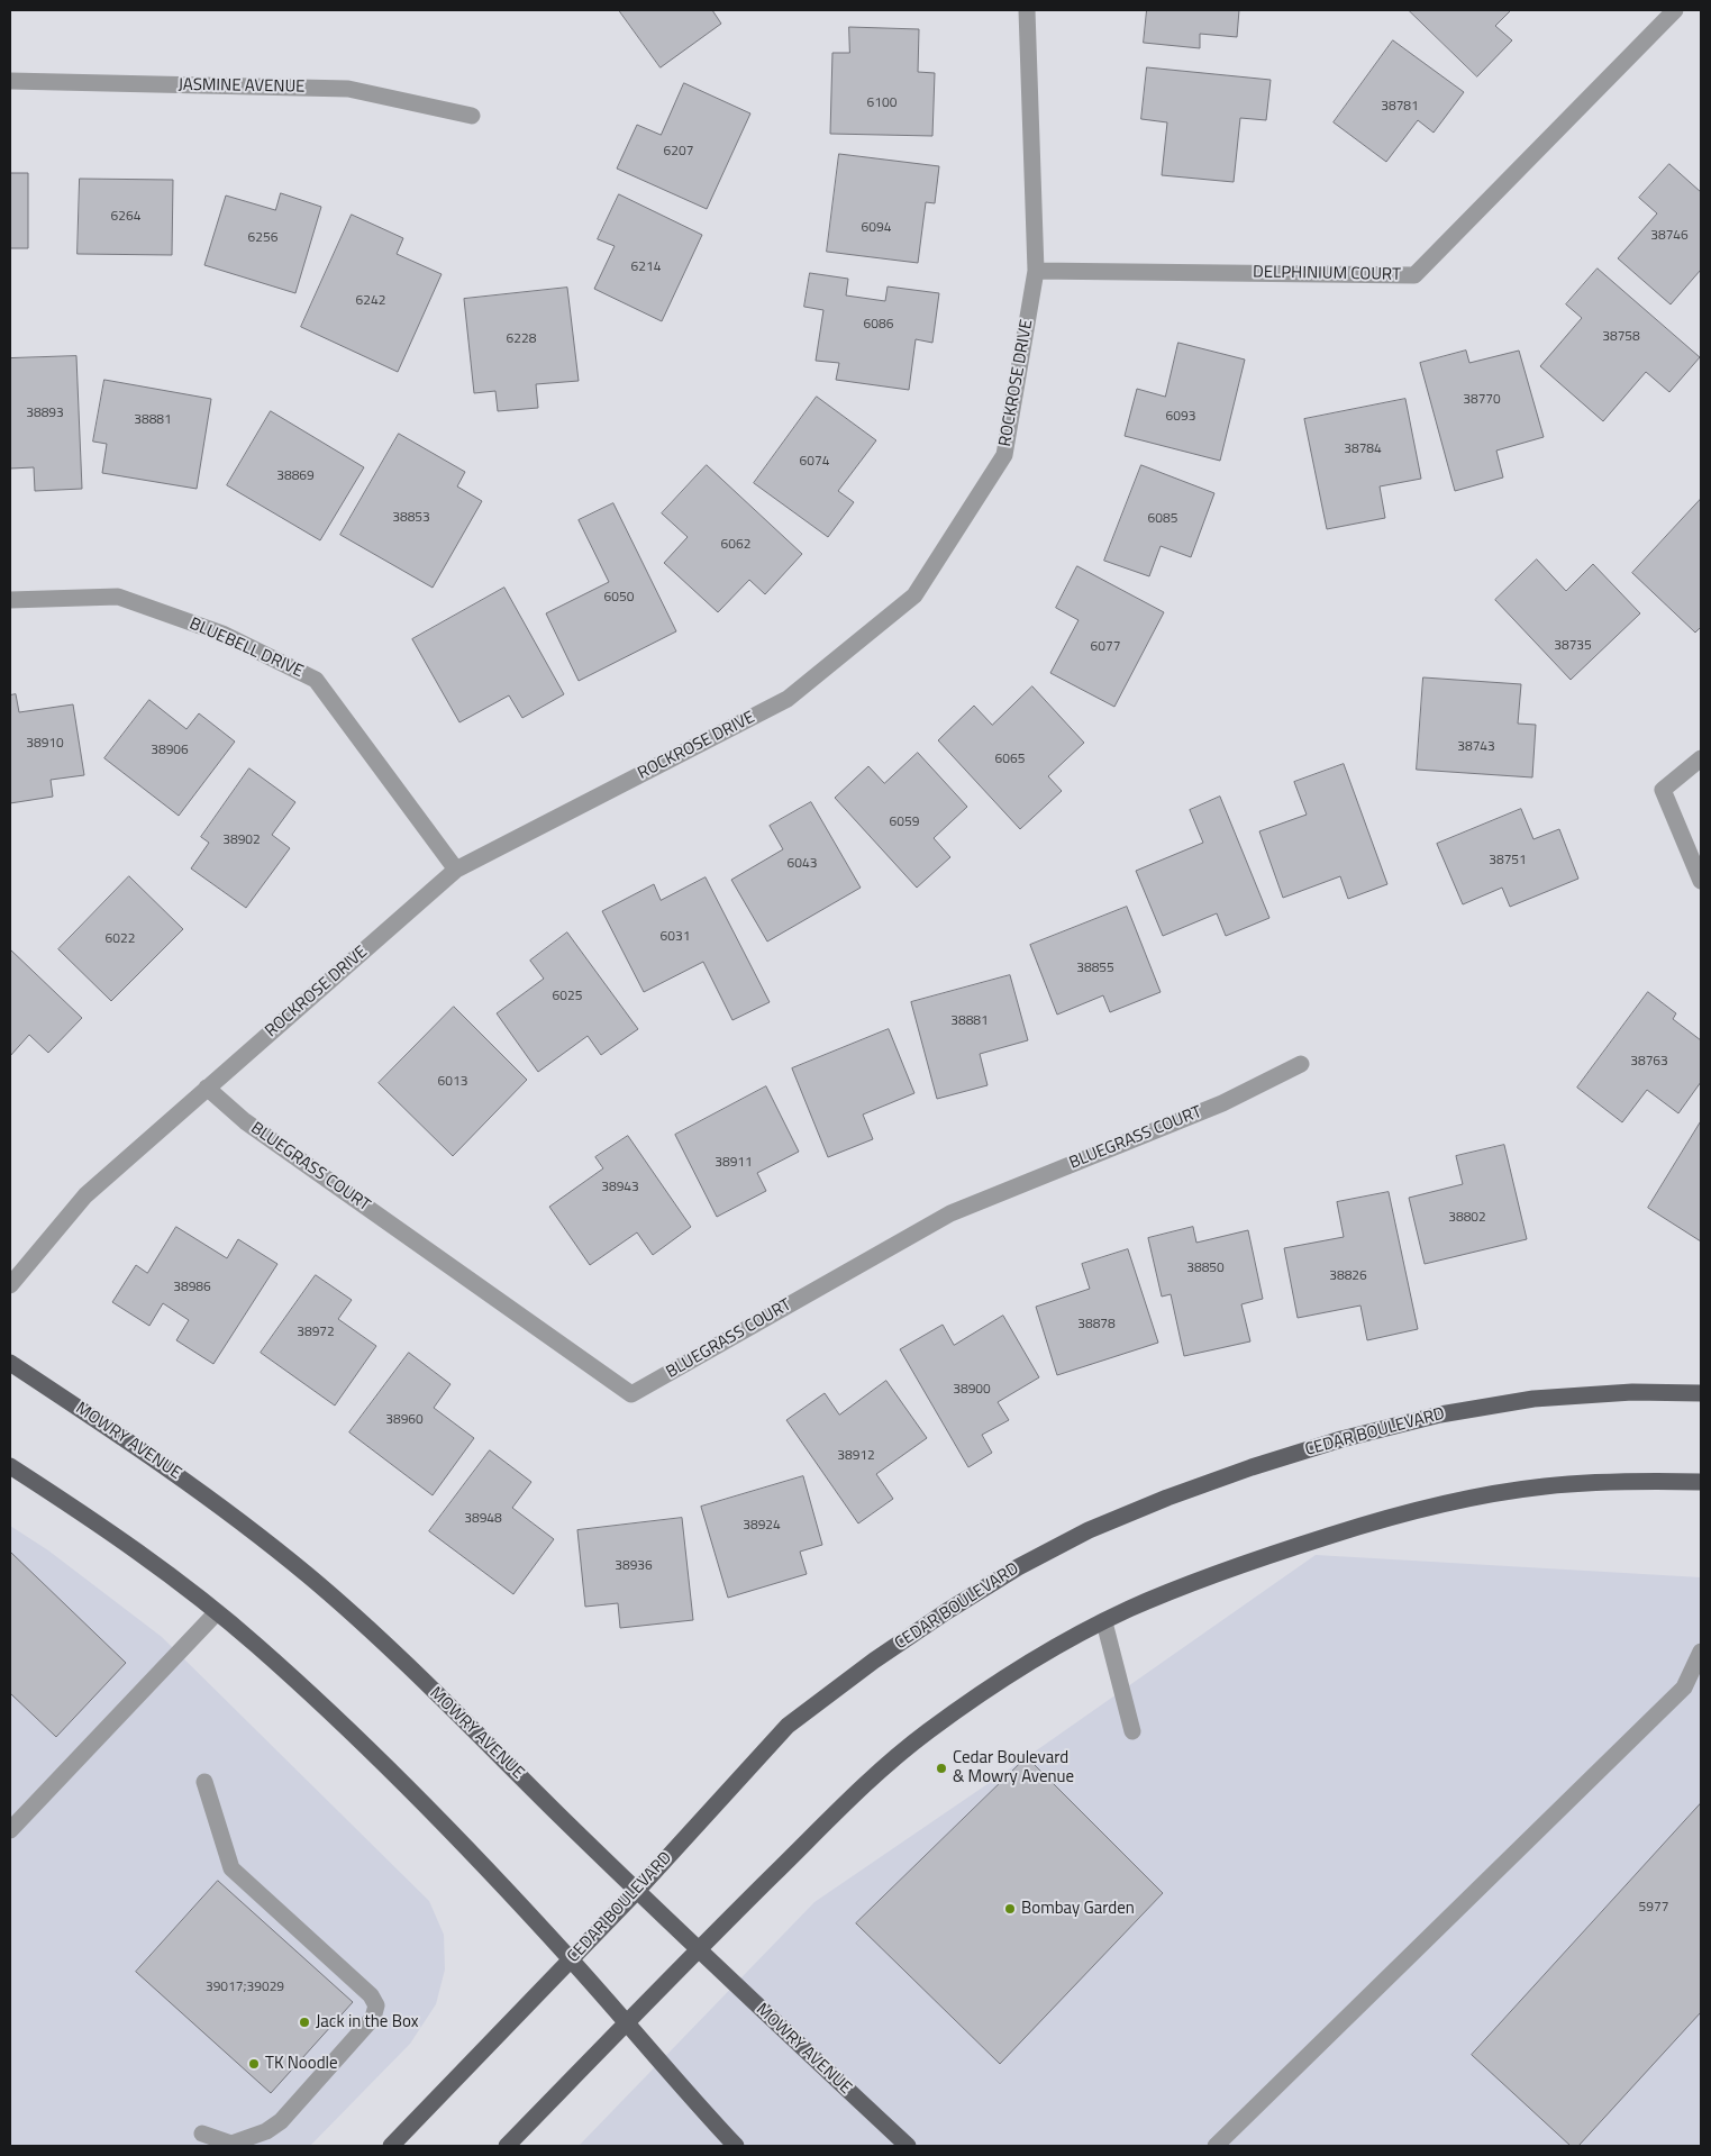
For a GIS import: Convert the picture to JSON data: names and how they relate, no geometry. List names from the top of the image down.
{
  "streets": {
    "main road": ["CEDAR BOULEVARD", "MOWRY AVENUE"],
    "street": [
      "JASMINE AVENUE",
      "DELPHINIUM COURT",
      "ROCKROSE DRIVE",
      "BLUEBELL DRIVE",
      "BLUEGRASS COURT"
    ]
  },
  "crossings": [
    ["DELPHINIUM COURT", "ROCKROSE DRIVE"],
    ["ROCKROSE DRIVE", "BLUEBELL DRIVE"],
    ["ROCKROSE DRIVE", "BLUEGRASS COURT"],
    ["CEDAR BOULEVARD", "MOWRY AVENUE"]
  ],
  "places": [
    "Cedar Boulevard & Mowry Avenue",
    "Bombay Garden",
    "Jack in the Box",
    "TK Noodle"
  ],
  "house_numbers": [
    "6100",
    "38781",
    "6207",
    "6264",
    "6094",
    "38746",
    "6256",
    "6214",
    "6242",
    "6086",
    "38758",
    "6228",
    "38770",
    "38893",
    "6093",
    "38881",
    "38784",
    "6074",
    "38869",
    "38853",
    "6085",
    "6062",
    "6050",
    "38735",
    "6077",
    "38910",
    "38743",
    "38906",
    "6065",
    "6059",
    "38902",
    "38751",
    "6043",
    "6031",
    "6022",
    "38855",
    "6025",
    "38881",
    "38763",
    "6013",
    "38911",
    "38943",
    "38802",
    "38850",
    "38826",
    "38986",
    "38878",
    "38972",
    "38900",
    "38960",
    "38912",
    "38948",
    "38924",
    "38936",
    "5977",
    "39017;39029"
  ]
}
